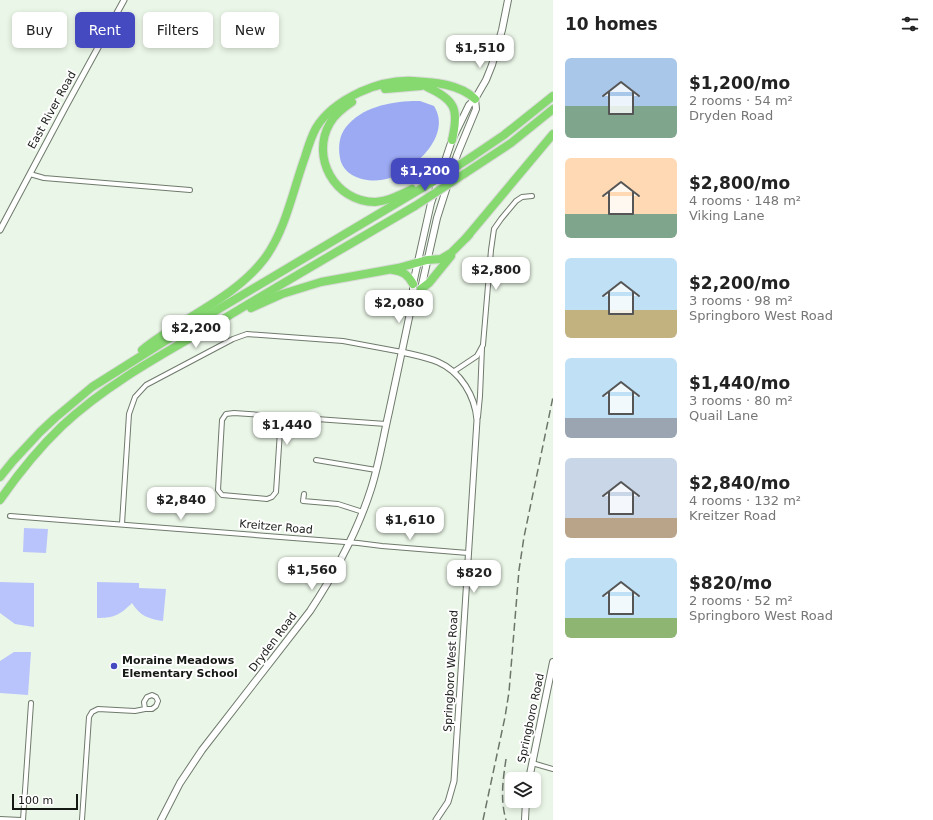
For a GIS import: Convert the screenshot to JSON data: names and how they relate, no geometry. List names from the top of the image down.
{
  "streets": {
    "main road": ["Dryden Road", "Springboro Road"],
    "street": ["East River Road", "Kreitzer Road", "Springboro West Road"]
  },
  "crossings": [
    ["Kreitzer Road", "Dryden Road"],
    ["Kreitzer Road", "Springboro West Road"],
    ["Dryden Road", "Springboro West Road"]
  ],
  "places": ["Moraine Meadows Elementary School"],
  "scale_bar": "100 m",
  "page": {
    "heading": "10 homes",
    "chip": [
      "Buy",
      "Rent",
      "Filters",
      "New"
    ],
    "price": [
      "$1,510",
      "$1,200",
      "$2,800",
      "$2,080",
      "$2,200",
      "$1,440",
      "$2,840",
      "$1,610",
      "$1,560",
      "$820"
    ],
    "list": [
      {
        "name": "$1,200/mo",
        "note": "2 rooms · 54 m² · Dryden Road"
      },
      {
        "name": "$2,800/mo",
        "note": "4 rooms · 148 m² · Viking Lane"
      },
      {
        "name": "$2,200/mo",
        "note": "3 rooms · 98 m² · Springboro West Road"
      },
      {
        "name": "$1,440/mo",
        "note": "3 rooms · 80 m² · Quail Lane"
      },
      {
        "name": "$2,840/mo",
        "note": "4 rooms · 132 m² · Kreitzer Road"
      },
      {
        "name": "$820/mo",
        "note": "2 rooms · 52 m² · Springboro West Road"
      }
    ],
    "scale": "100 m"
  }
}
